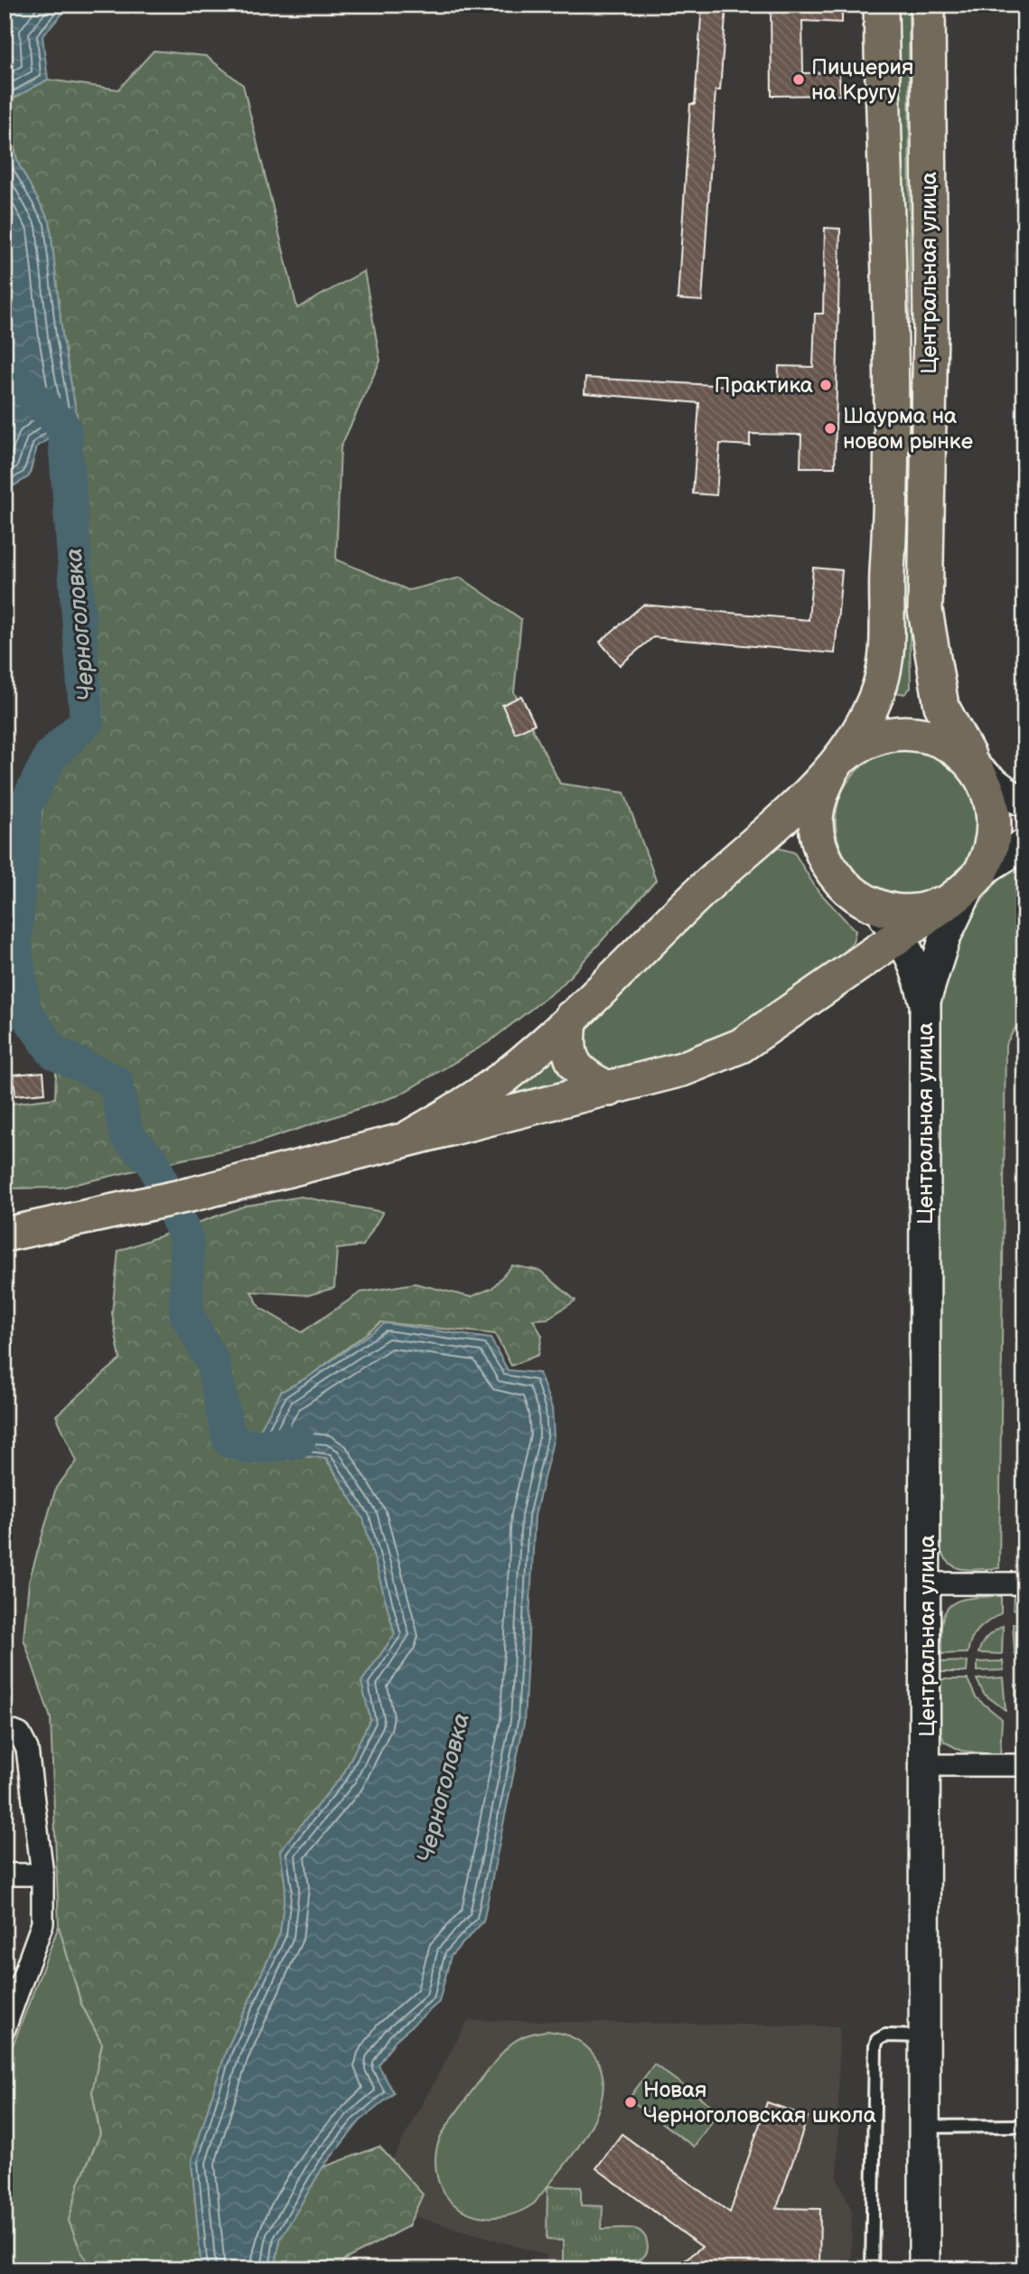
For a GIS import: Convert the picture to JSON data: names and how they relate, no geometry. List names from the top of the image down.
{
  "streets": {
    "main road": ["Центральная улица"]
  },
  "water": ["Черноголовка"],
  "places": [
    "Пиццерия на Кругу",
    "Практика",
    "Шаурма на новом рынке",
    "Новая Черноголовская школа"
  ]
}
